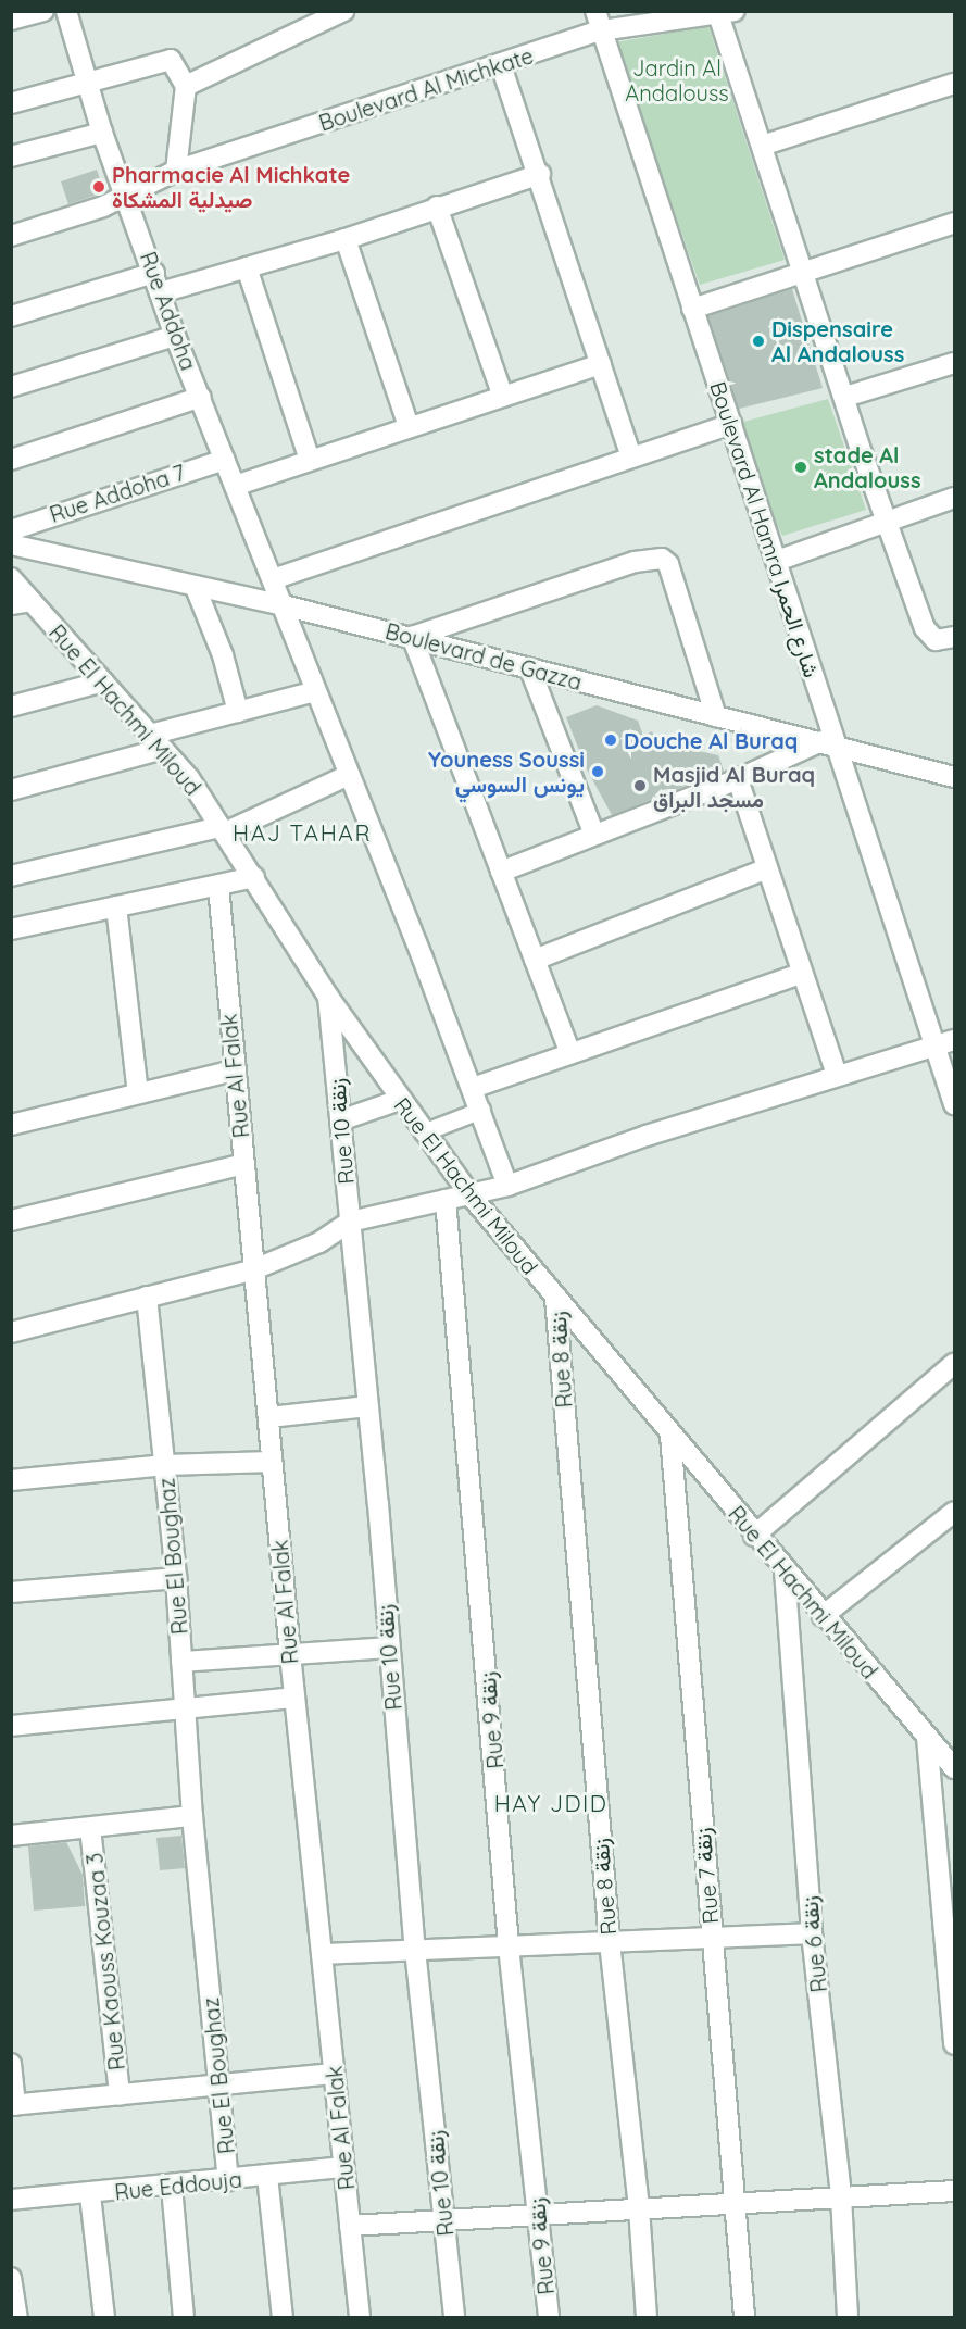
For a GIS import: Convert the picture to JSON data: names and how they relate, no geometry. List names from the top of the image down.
{
  "streets": {
    "street": [
      "Boulevard Al Michkate",
      "Rue Addoha",
      "Rue Addoha 7",
      "Boulevard Al Hamra شارع الحمرا",
      "Boulevard de Gazza",
      "Rue El Hachmi Miloud",
      "Rue Al Falak",
      "Rue 10 زنقة",
      "Rue 8 زنقة",
      "Rue El Boughaz",
      "Rue 9 زنقة",
      "Rue 7 زنقة",
      "Rue 6 زنقة",
      "Rue Kaouss Kouzaa 3",
      "Rue Eddouja"
    ]
  },
  "crossings": [
    ["Boulevard Al Michkate", "Rue Addoha"],
    ["Boulevard Al Michkate", "Boulevard Al Hamra شارع الحمرا"],
    ["Rue Addoha", "Rue Addoha 7"],
    ["Rue Addoha", "Boulevard de Gazza"],
    ["Boulevard Al Hamra شارع الحمرا", "Boulevard de Gazza"],
    ["Rue El Hachmi Miloud", "Rue 10 زنقة"],
    ["Rue El Hachmi Miloud", "Rue 8 زنقة"],
    ["Rue El Hachmi Miloud", "Rue 7 زنقة"],
    ["Rue El Hachmi Miloud", "Rue 6 زنقة"],
    ["Rue Al Falak", "Rue Eddouja"],
    ["Rue El Boughaz", "Rue Eddouja"]
  ],
  "districts": ["HAJ TAHAR", "HAY JDID"],
  "parks": ["Jardin Al Andalouss"],
  "places": [
    "Pharmacie Al Michkate صيدلية المشكاة",
    "Dispensaire Al Andalouss",
    "stade Al Andalouss",
    "Douche Al Buraq",
    "Youness Soussi يونس السوسي",
    "Masjid Al Buraq مسجد البراق"
  ]
}
